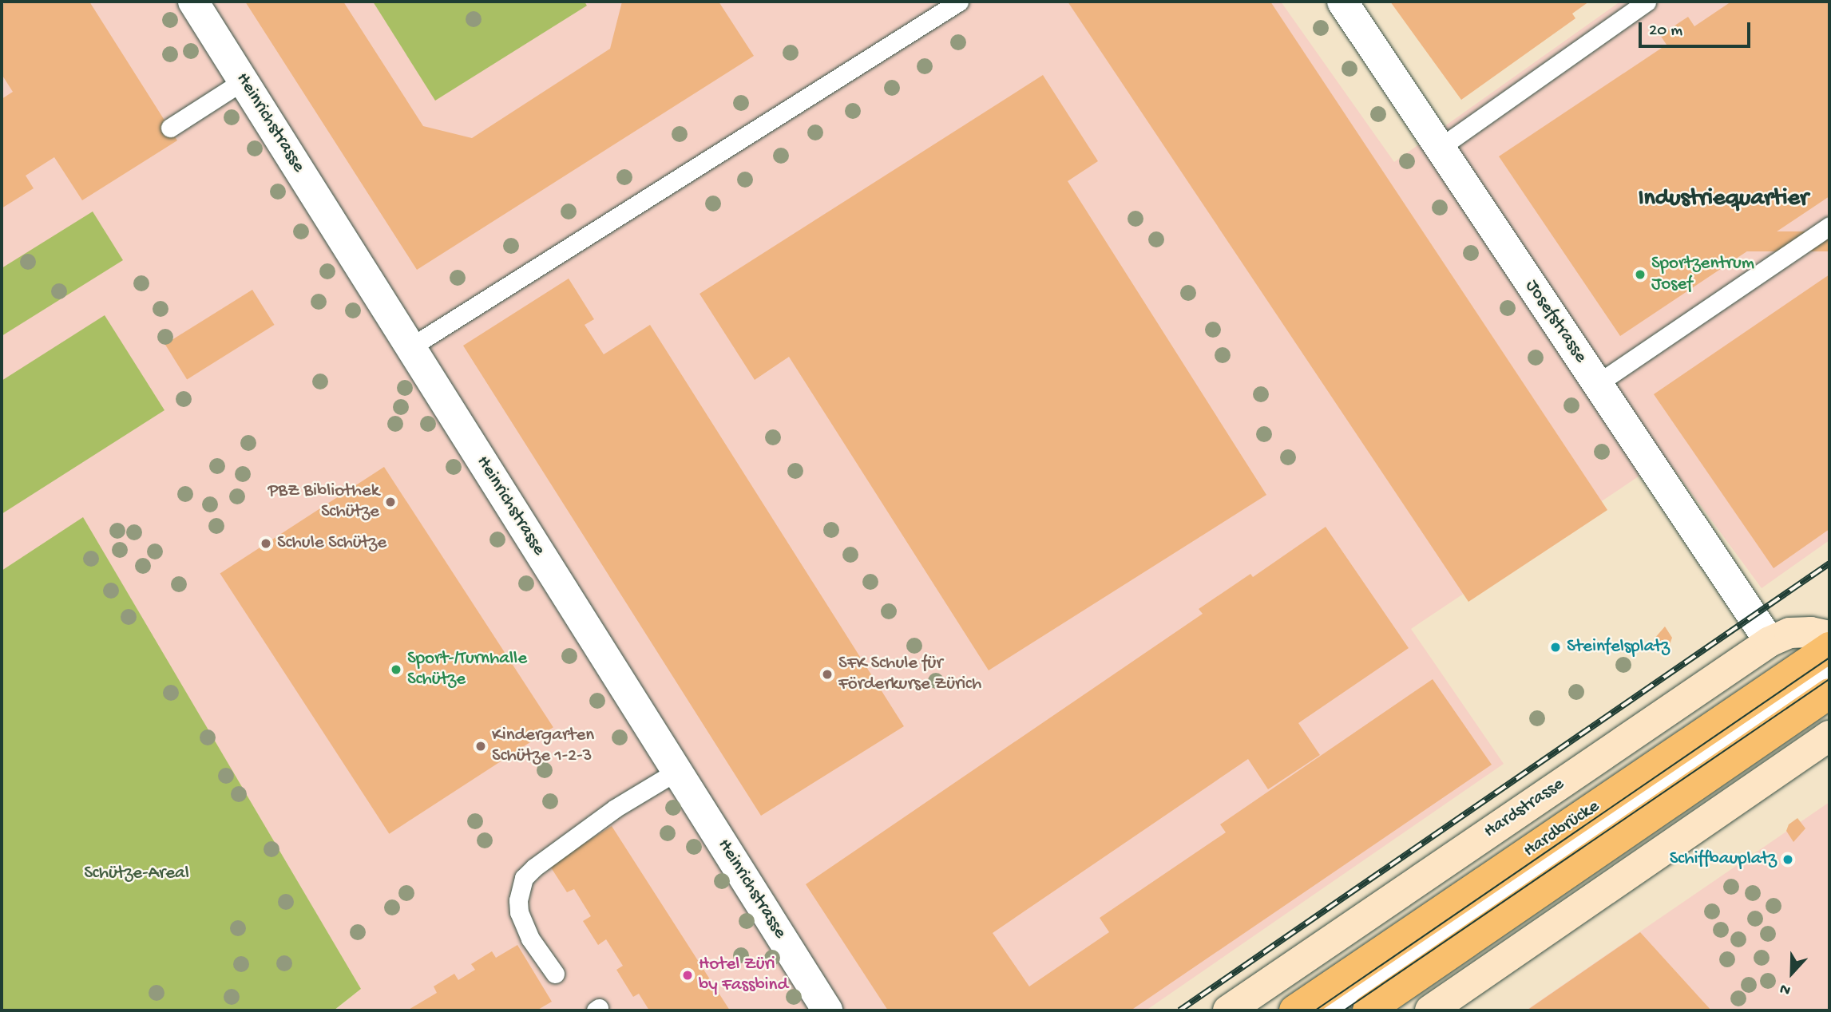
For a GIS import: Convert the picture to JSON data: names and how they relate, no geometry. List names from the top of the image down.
{
  "streets": {
    "main road": ["Hardbrücke"],
    "street": ["Heinrichstrasse", "Josefstrasse", "Hardstrasse"]
  },
  "crossings": [
    ["Josefstrasse", "Hardstrasse"]
  ],
  "districts": ["Industriequartier"],
  "parks": ["Schütze-Areal"],
  "places": [
    "Sportzentrum Josef",
    "PBZ Bibliothek Schütze",
    "Schule Schütze",
    "Steinfelsplatz",
    "Sport-/Turnhalle Schütze",
    "SFK Schule für Förderkurse Zürich",
    "Kindergarten Schütze 1-2-3",
    "Schiffbauplatz",
    "Hotel Züri by Fassbind"
  ],
  "scale_bar": "20 m",
  "north": "bottom"
}
